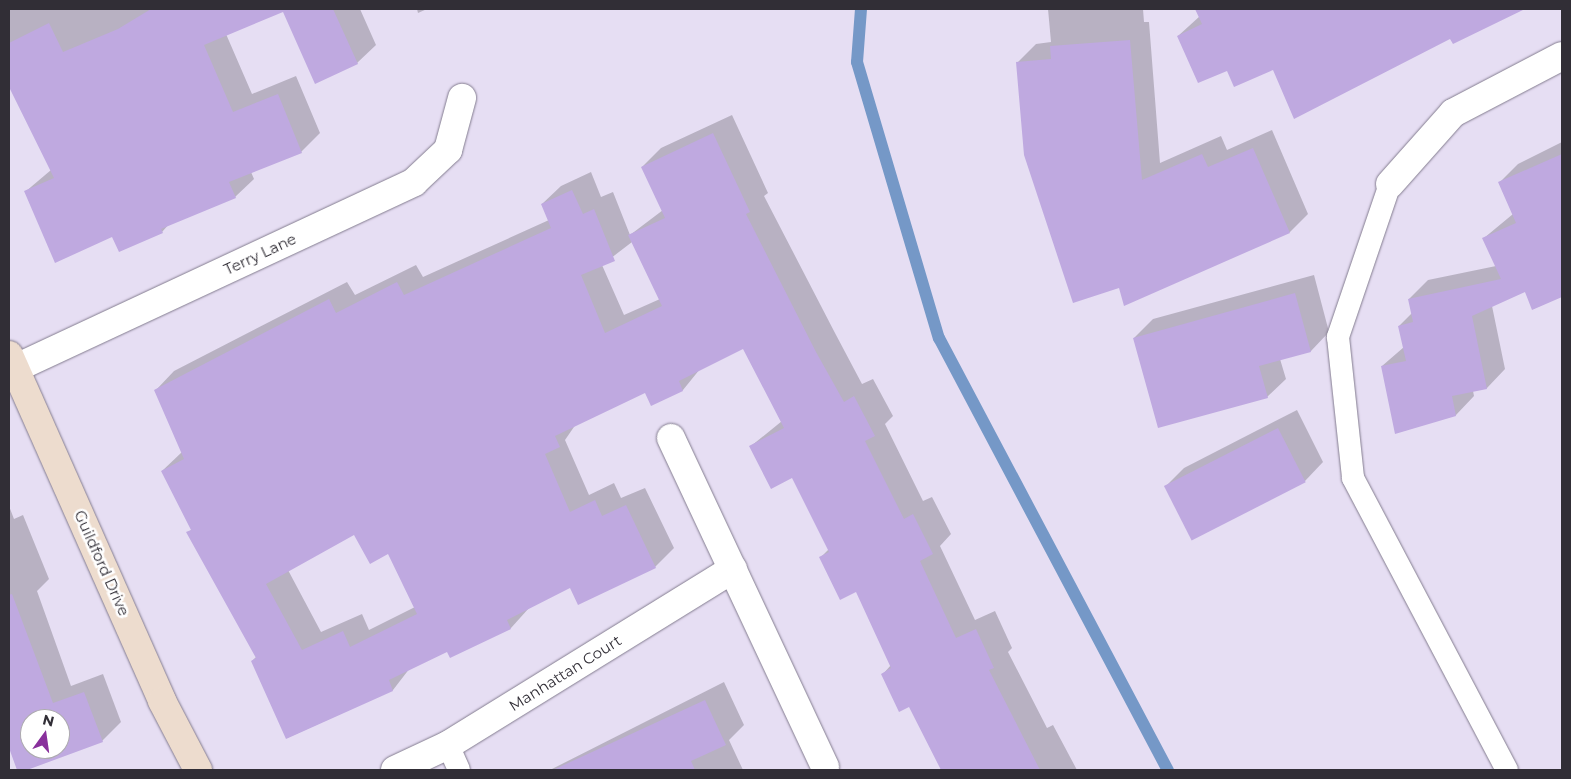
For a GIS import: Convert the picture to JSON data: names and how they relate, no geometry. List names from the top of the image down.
{
  "streets": {
    "street": ["Terry Lane", "Guildford Drive", "Manhattan Court"]
  },
  "crossings": [
    ["Terry Lane", "Guildford Drive"]
  ],
  "north": "top"
}
